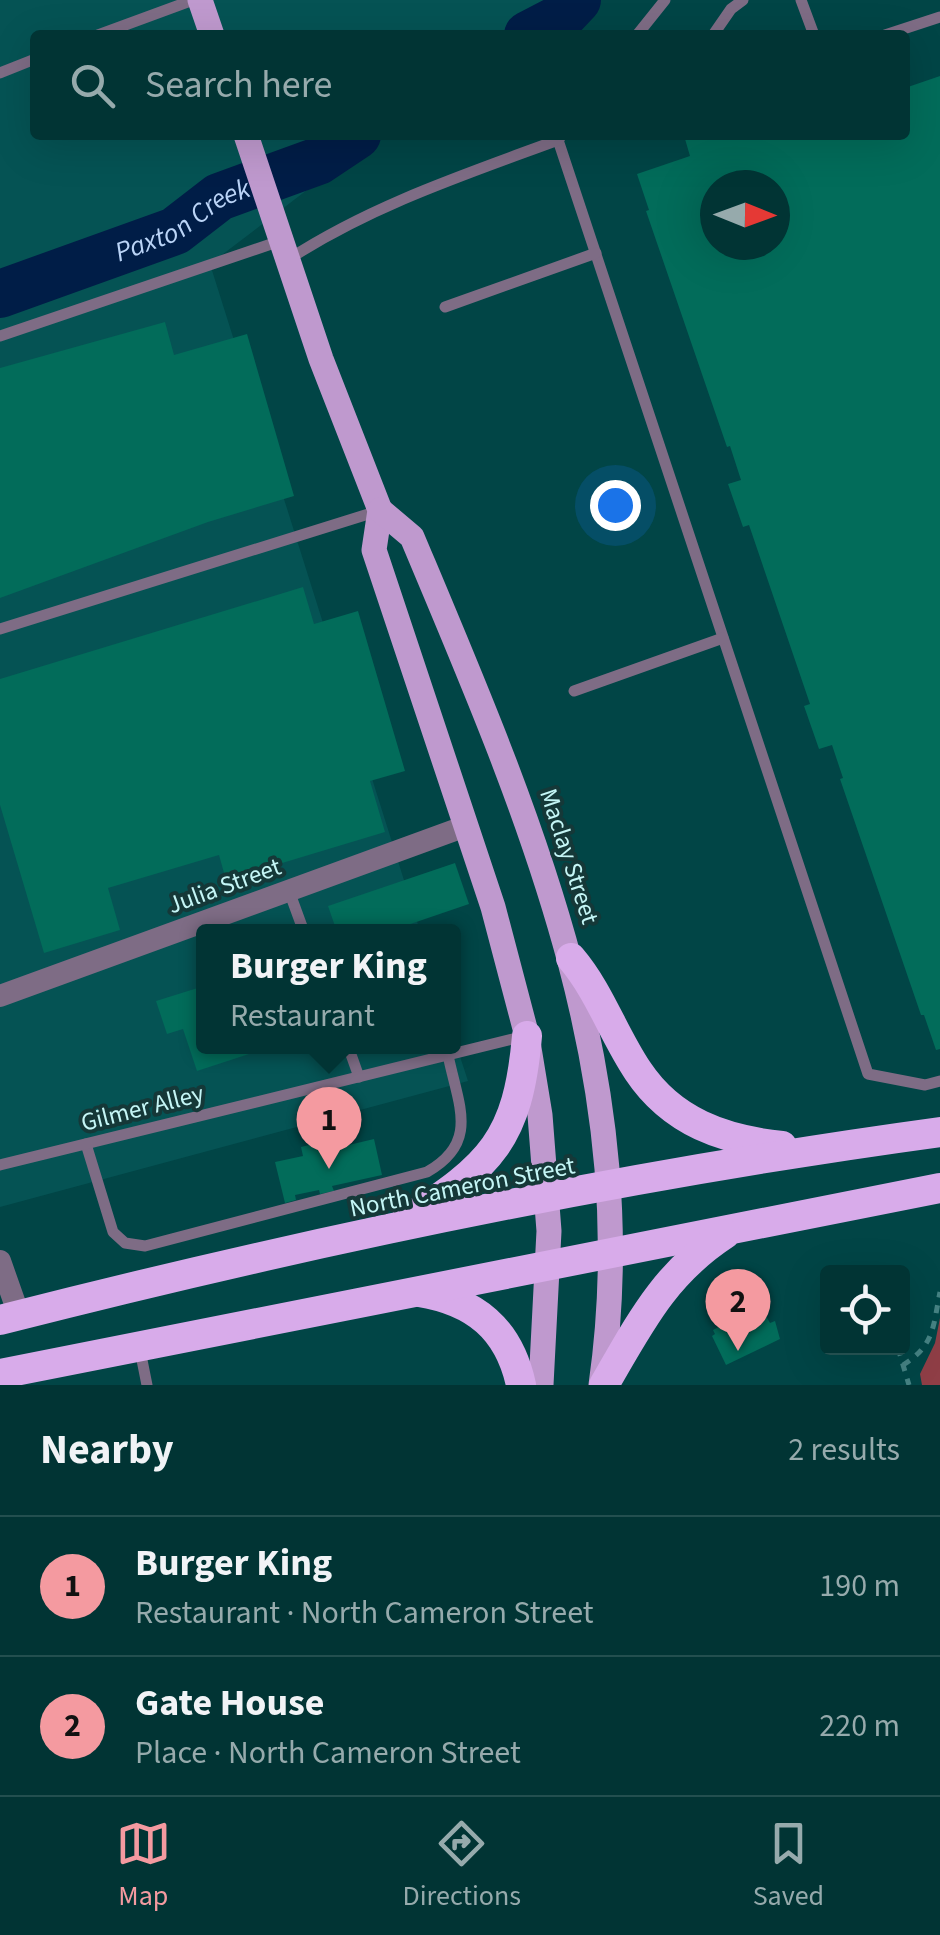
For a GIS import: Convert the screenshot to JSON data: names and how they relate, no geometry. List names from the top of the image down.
{
  "streets": {
    "highway": ["North Cameron Street"],
    "main road": ["Maclay Street"],
    "street": ["Julia Street"],
    "lane": ["Gilmer Alley"]
  },
  "crossings": [
    ["Maclay Street", "Julia Street"],
    ["Maclay Street", "Gilmer Alley"],
    ["Maclay Street", "North Cameron Street"]
  ],
  "water": ["Paxton Creek"],
  "north": "right",
  "page": {
    "search": "Search here",
    "popup": ["Burger King", "Restaurant"],
    "pins": ["1", "2"],
    "heading": ["Nearby", "2 results"],
    "list": [
      {
        "mark": "1",
        "name": "Burger King",
        "note": "Restaurant · North Cameron Street",
        "value": "190 m"
      },
      {
        "mark": "2",
        "name": "Gate House",
        "note": "Place · North Cameron Street",
        "value": "220 m"
      }
    ],
    "nav": ["Map", "Directions", "Saved"]
  }
}
